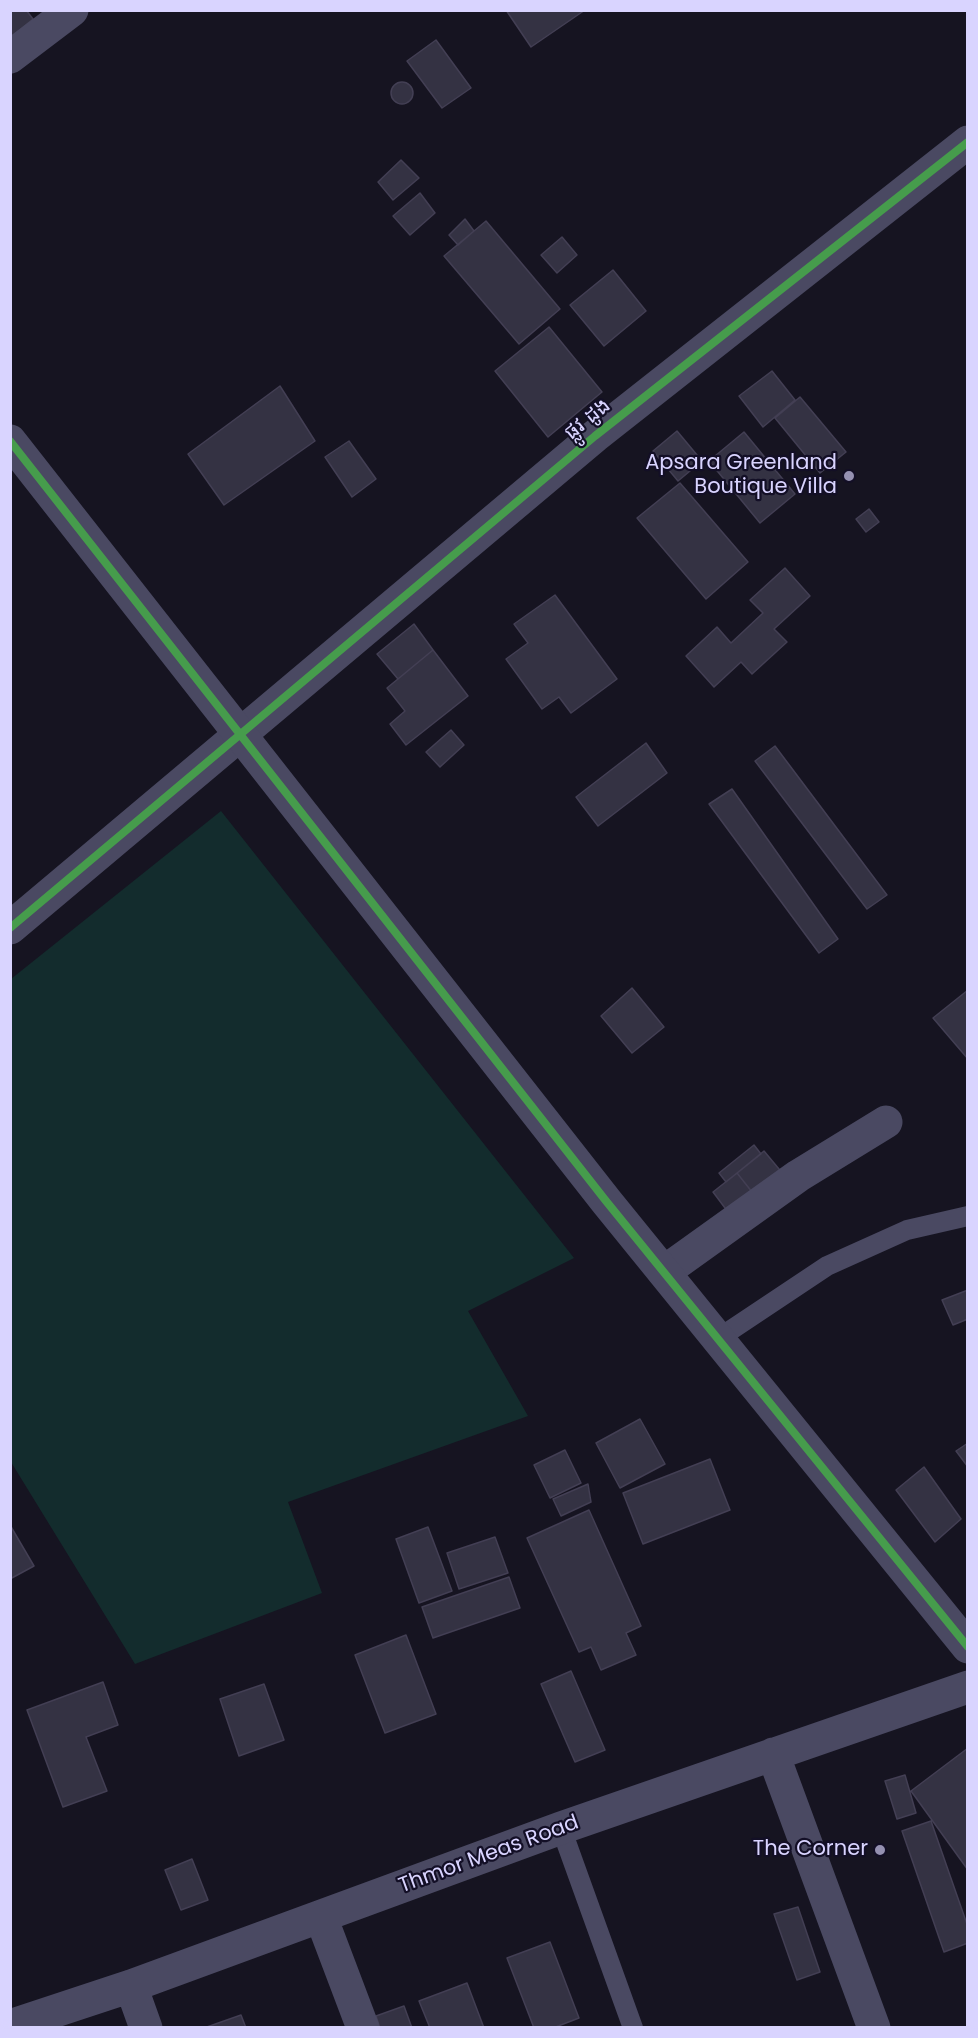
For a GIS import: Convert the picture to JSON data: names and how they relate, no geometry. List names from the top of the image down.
{
  "streets": {
    "street": ["ផ្លូវ ដូង", "Thmor Meas Road"]
  },
  "places": ["Apsara Greenland Boutique Villa", "The Corner"]
}
